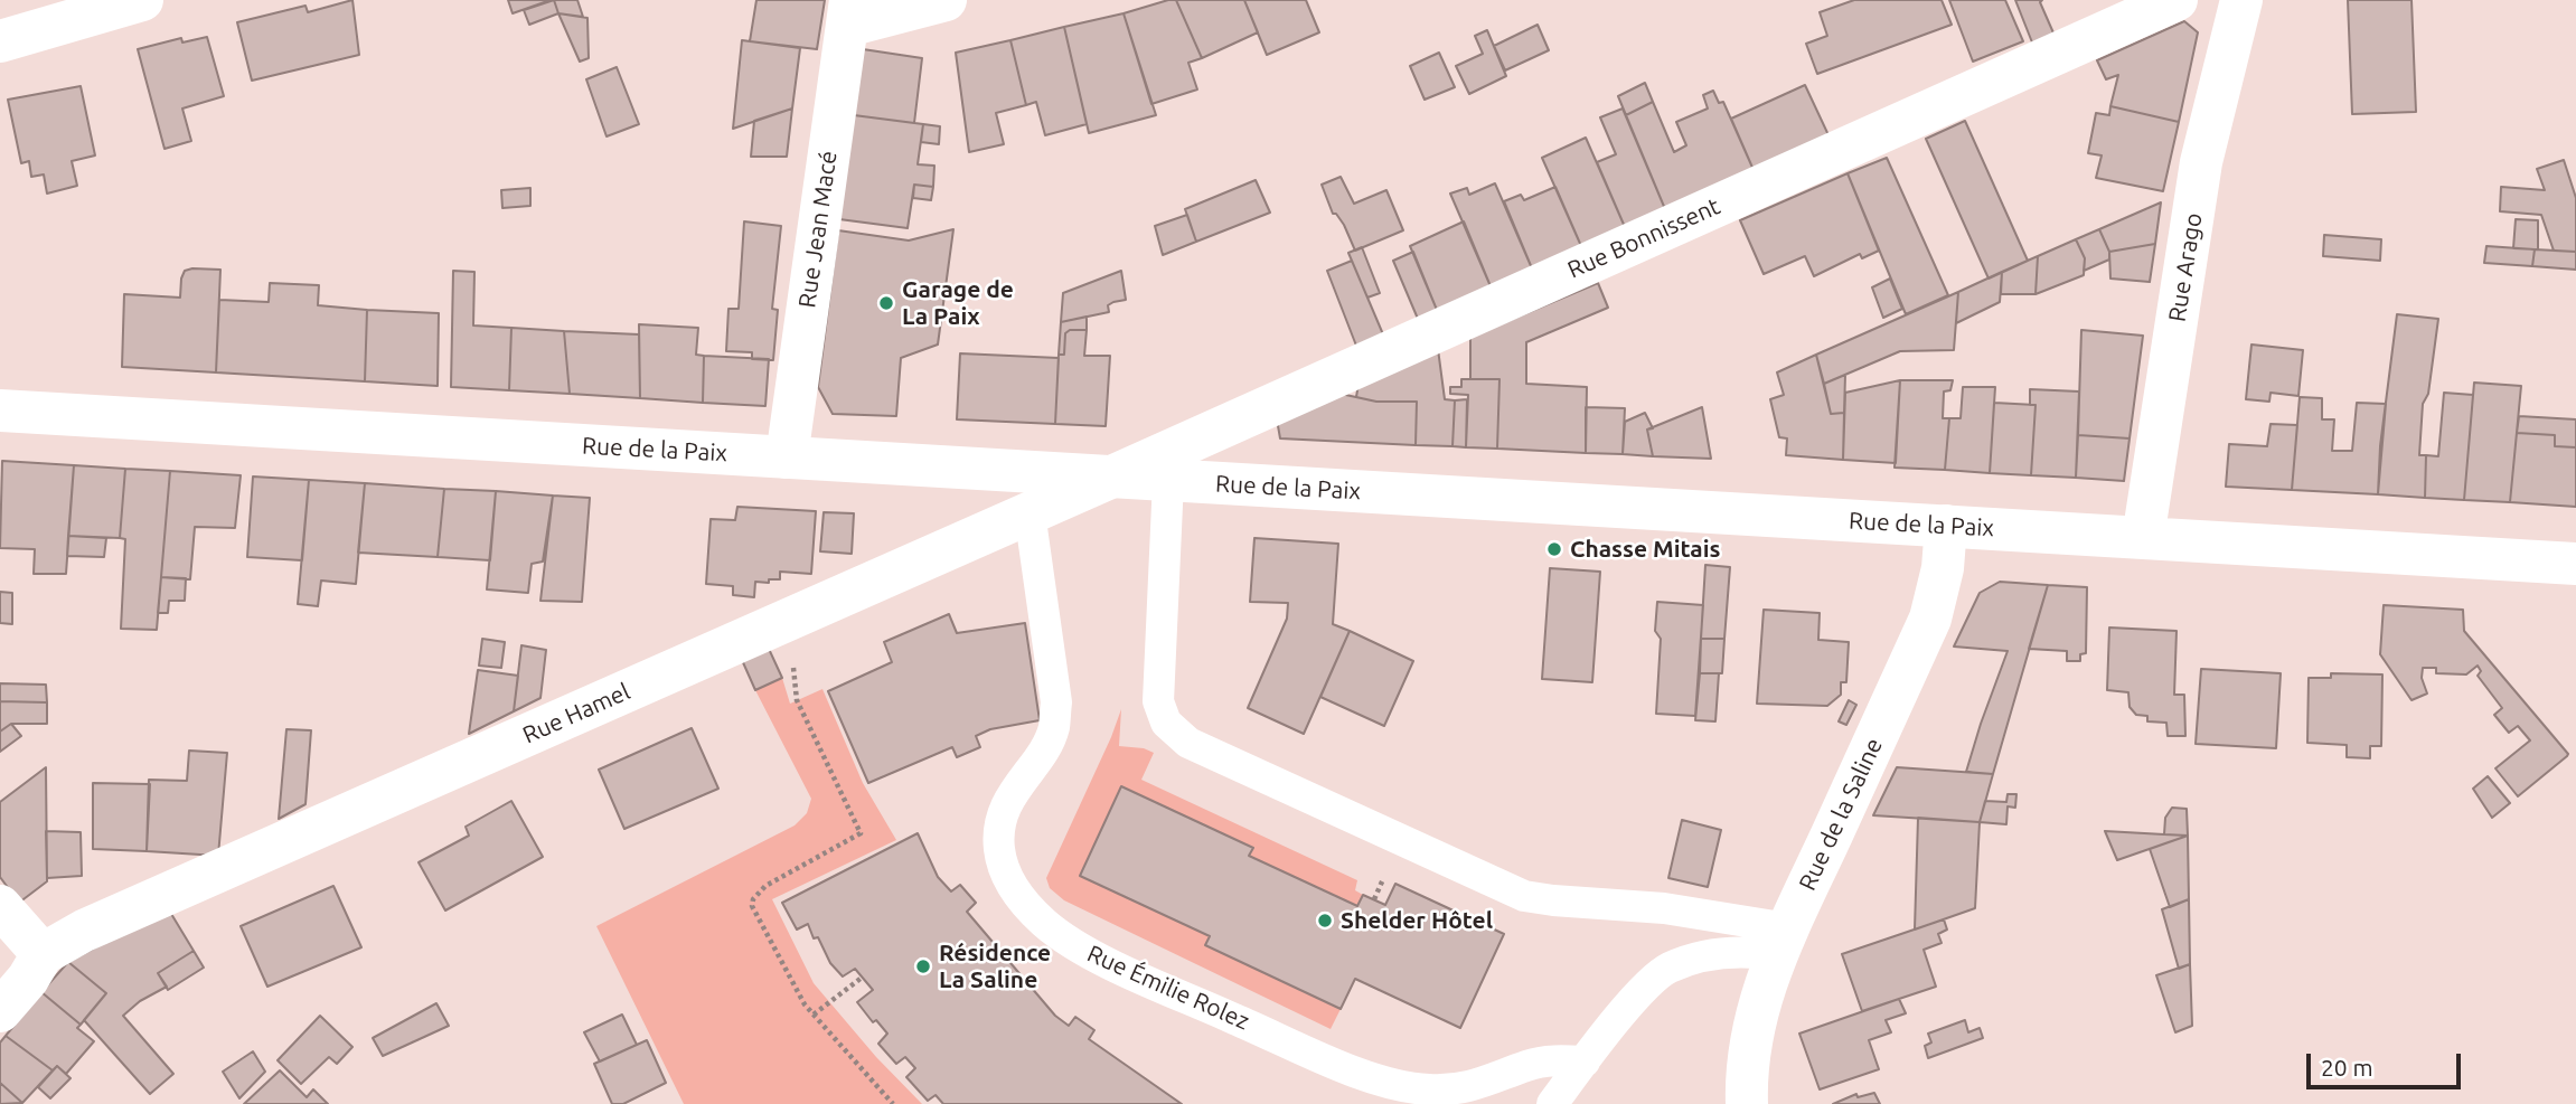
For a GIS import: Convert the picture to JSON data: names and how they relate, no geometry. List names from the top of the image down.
{
  "streets": {
    "street": [
      "Rue Jean Macé",
      "Rue Bonnissent",
      "Rue Arago",
      "Rue de la Paix",
      "Rue Hamel",
      "Rue de la Saline"
    ],
    "lane": ["Rue Émilie Rolez"]
  },
  "crossings": [
    ["Rue Jean Macé", "Rue de la Paix"],
    ["Rue Bonnissent", "Rue de la Paix"],
    ["Rue Bonnissent", "Rue Hamel"],
    ["Rue Arago", "Rue de la Paix"],
    ["Rue de la Paix", "Rue Hamel"],
    ["Rue de la Paix", "Rue de la Saline"],
    ["Rue Hamel", "Rue Émilie Rolez"]
  ],
  "places": [
    "Garage de La Paix",
    "Chasse Mitais",
    "Shelder Hôtel",
    "Résidence La Saline"
  ],
  "scale_bar": "20 m"
}
